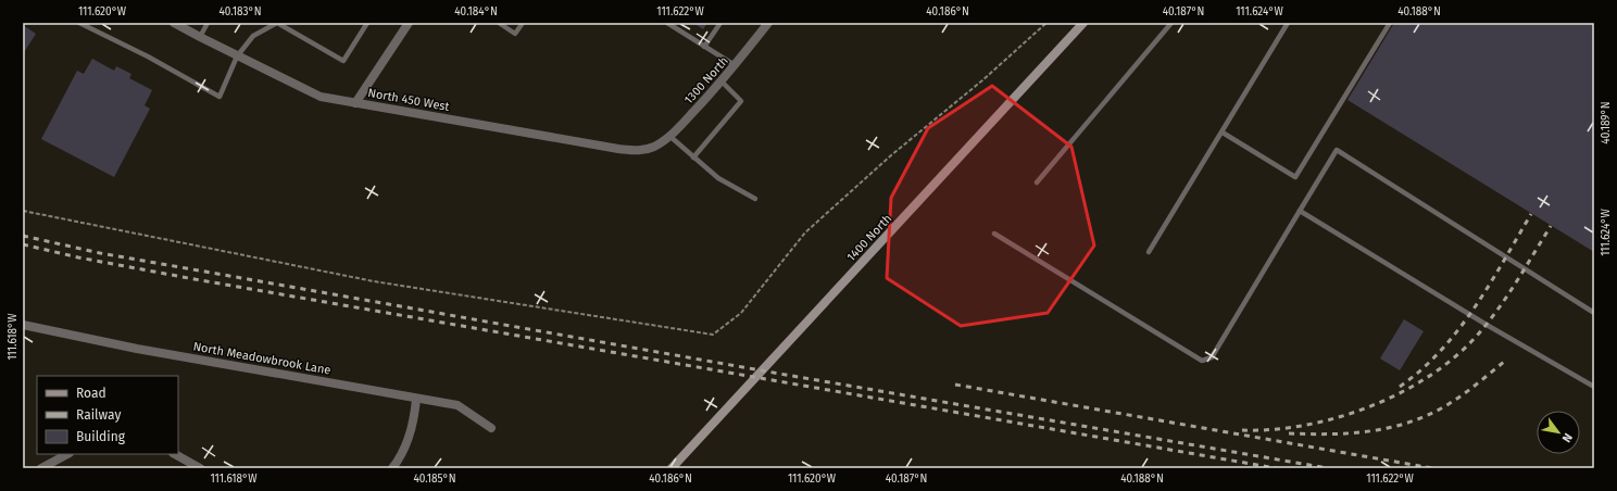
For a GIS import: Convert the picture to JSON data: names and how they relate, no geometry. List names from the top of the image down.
{
  "streets": {
    "main road": ["1400 North"],
    "street": ["1300 North", "North 450 West", "North Meadowbrook Lane"]
  },
  "crossings": [
    ["1300 North", "North 450 West"]
  ],
  "legend": ["Road", "Railway", "Building"],
  "north": "bottom right",
  "coordinates": [
    "111.620°W",
    "40.183°N",
    "40.184°N",
    "111.622°W",
    "40.186°N",
    "40.187°N",
    "111.624°W",
    "40.188°N",
    "40.189°N",
    "111.618°W",
    "40.185°N"
  ]
}
